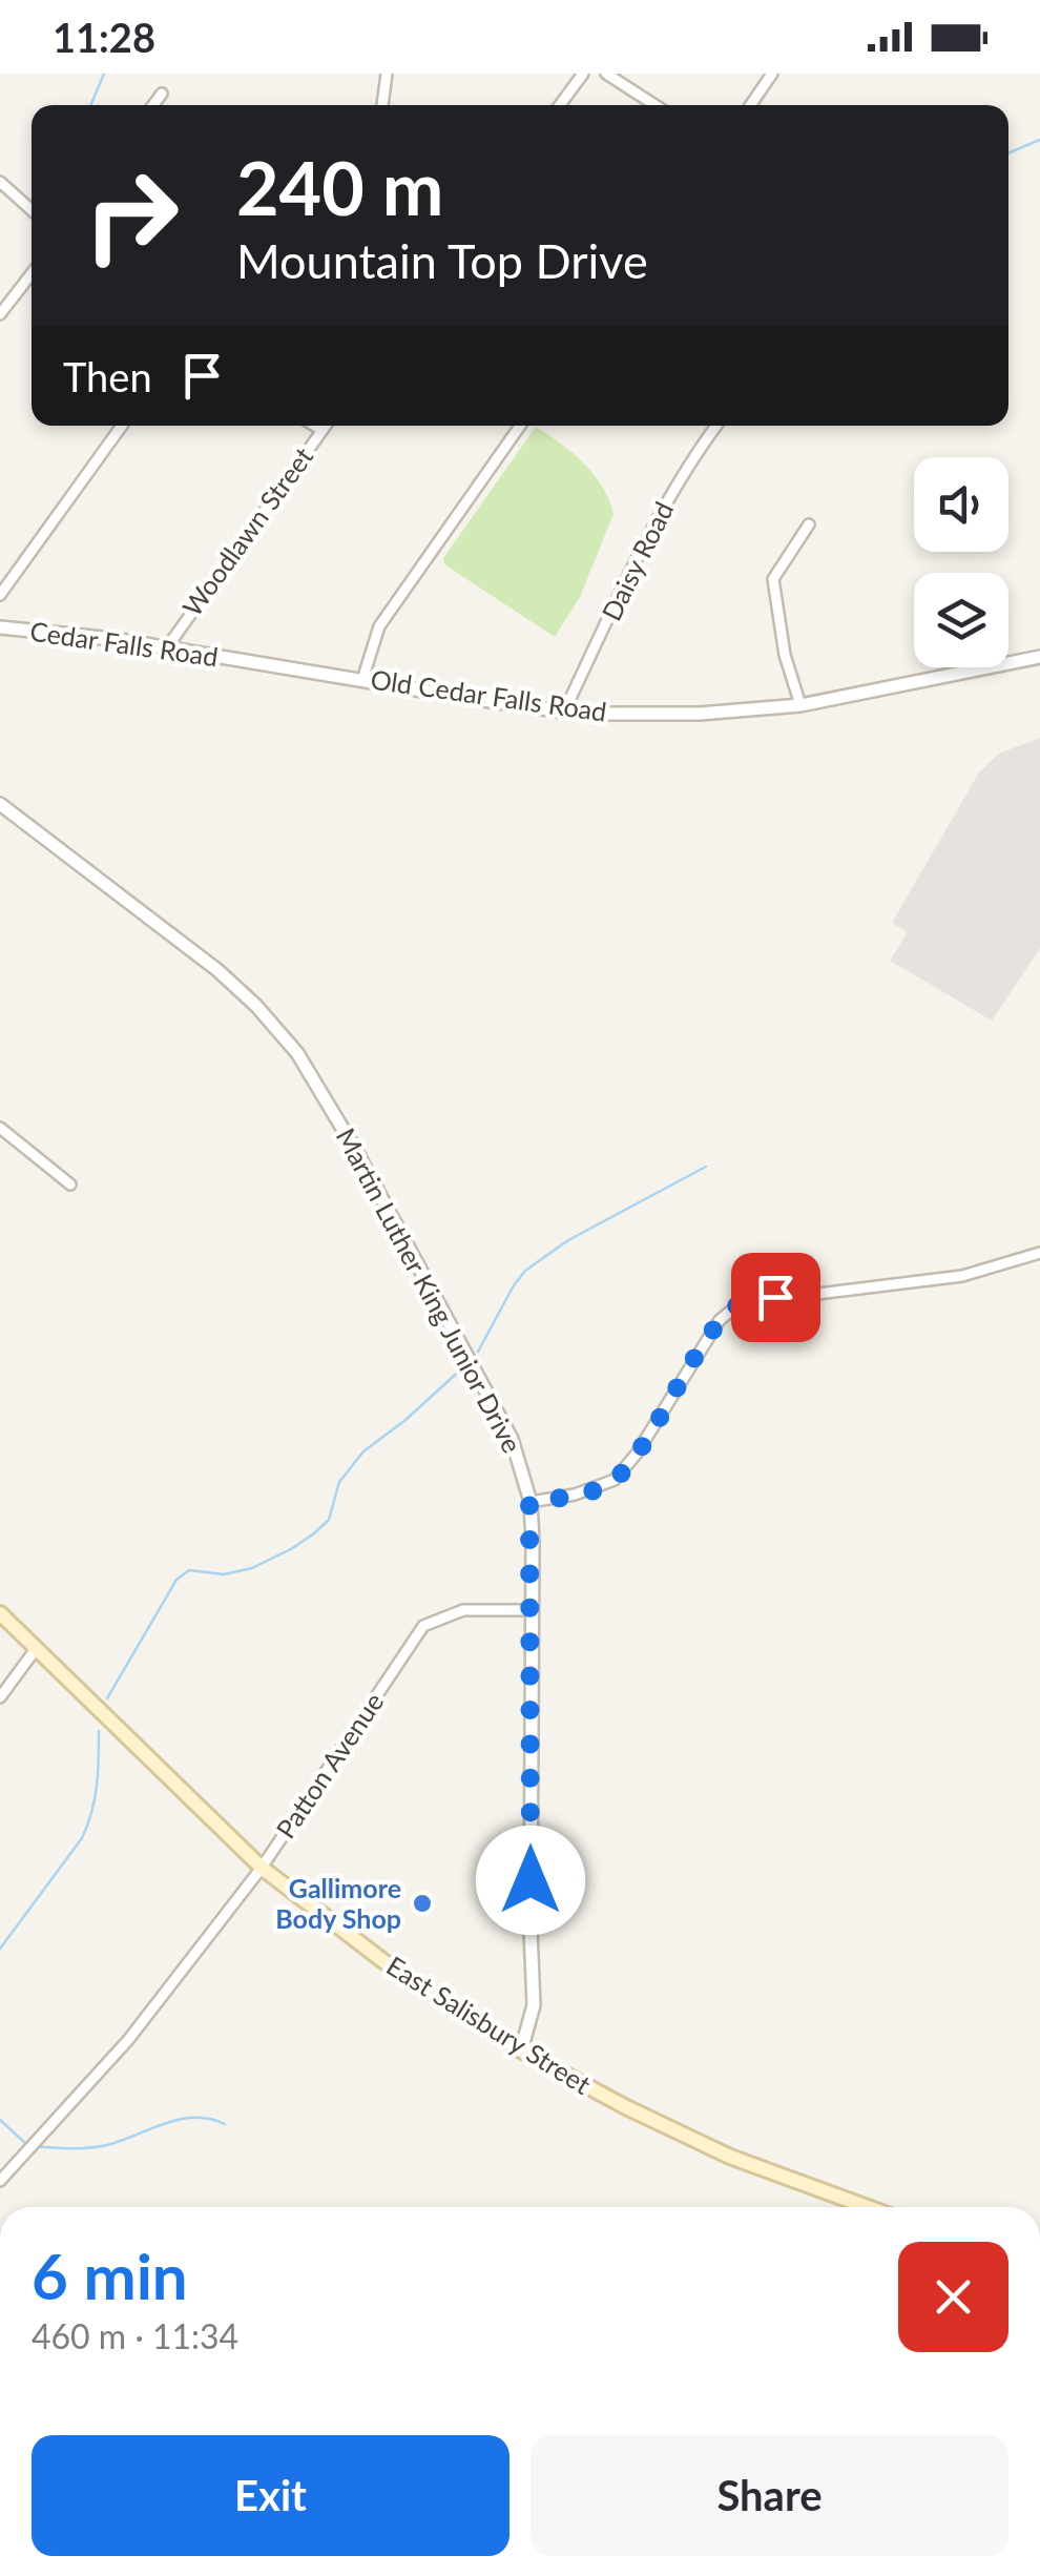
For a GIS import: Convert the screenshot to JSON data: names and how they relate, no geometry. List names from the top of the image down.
{
  "streets": {
    "main road": ["East Salisbury Street"],
    "street": [
      "Woodlawn Street",
      "Daisy Road",
      "Cedar Falls Road",
      "Old Cedar Falls Road",
      "Martin Luther King Junior Drive",
      "Patton Avenue"
    ]
  },
  "crossings": [
    ["Woodlawn Street", "Cedar Falls Road"],
    ["Daisy Road", "Old Cedar Falls Road"],
    ["Cedar Falls Road", "Old Cedar Falls Road"],
    ["Martin Luther King Junior Drive", "Patton Avenue"],
    ["Martin Luther King Junior Drive", "East Salisbury Street"],
    ["Patton Avenue", "East Salisbury Street"]
  ],
  "places": ["Gallimore Body Shop"],
  "page": {
    "status": "11:28",
    "turn": ["240 m", "Mountain Top Drive"],
    "then": "Then",
    "heading": ["6 min", "460 m · 11:34"],
    "buttons": ["Exit", "Share"]
  }
}
